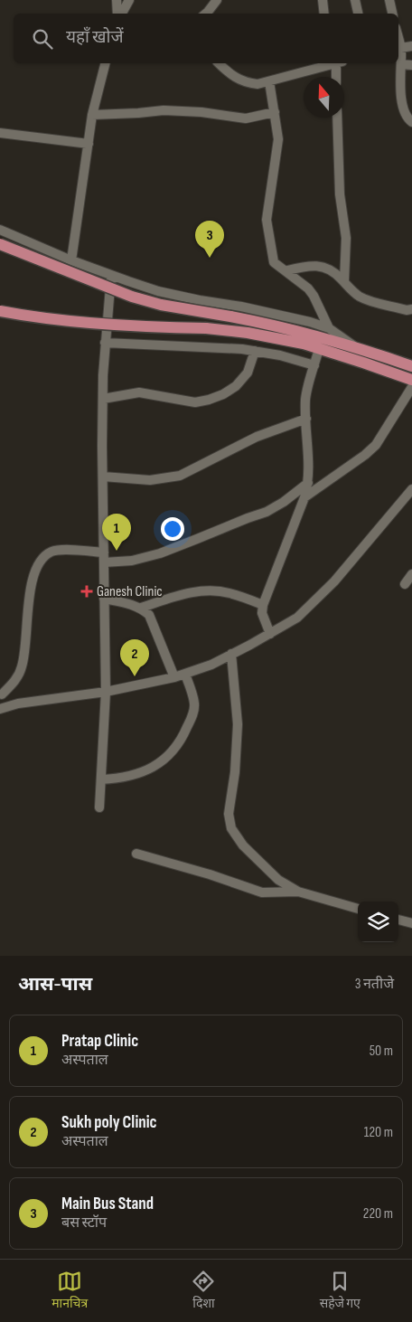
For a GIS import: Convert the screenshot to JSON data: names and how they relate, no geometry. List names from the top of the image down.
{
  "places": {
    "health": ["Ganesh Clinic"]
  },
  "north": "top",
  "page": {
    "search": "यहाँ खोजें",
    "pins": ["3", "1", "2"],
    "heading": ["आस-पास", "3 नतीजे"],
    "list": [
      {
        "mark": "1",
        "name": "Pratap Clinic",
        "note": "अस्पताल",
        "value": "50 m"
      },
      {
        "mark": "2",
        "name": "Sukh poly Clinic",
        "note": "अस्पताल",
        "value": "120 m"
      },
      {
        "mark": "3",
        "name": "Main Bus Stand",
        "note": "बस स्टॉप",
        "value": "220 m"
      }
    ],
    "nav": ["मानचित्र", "दिशा", "सहेजे गए"]
  }
}
